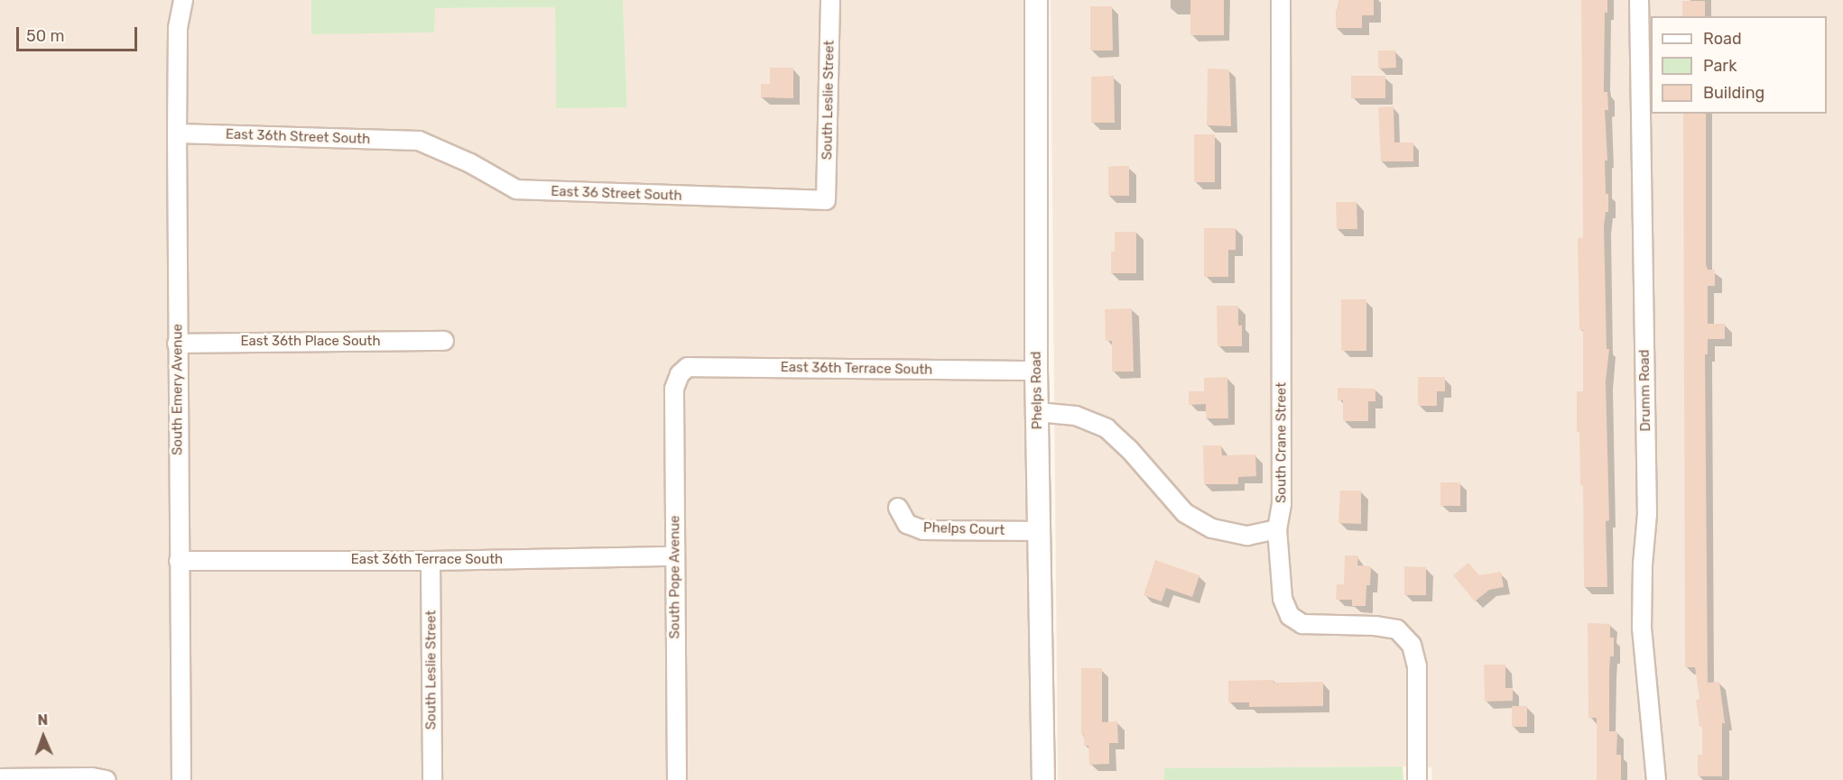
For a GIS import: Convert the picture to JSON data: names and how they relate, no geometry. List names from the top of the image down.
{
  "streets": {
    "street": [
      "South Leslie Street",
      "East 36th Street South",
      "East 36 Street South",
      "East 36th Place South",
      "East 36th Terrace South",
      "South Emery Avenue",
      "Phelps Road",
      "Drumm Road",
      "South Crane Street",
      "Phelps Court",
      "South Pope Avenue"
    ]
  },
  "crossings": [
    ["South Leslie Street", "East 36 Street South"],
    ["South Leslie Street", "East 36th Terrace South"],
    ["East 36th Street South", "East 36 Street South"],
    ["East 36th Street South", "South Emery Avenue"],
    ["East 36th Place South", "South Emery Avenue"],
    ["East 36th Terrace South", "South Emery Avenue"],
    ["East 36th Terrace South", "Phelps Road"],
    ["East 36th Terrace South", "South Pope Avenue"],
    ["Phelps Road", "Phelps Court"]
  ],
  "legend": ["Road", "Park", "Building"],
  "scale_bar": "50 m",
  "north": "top"
}
